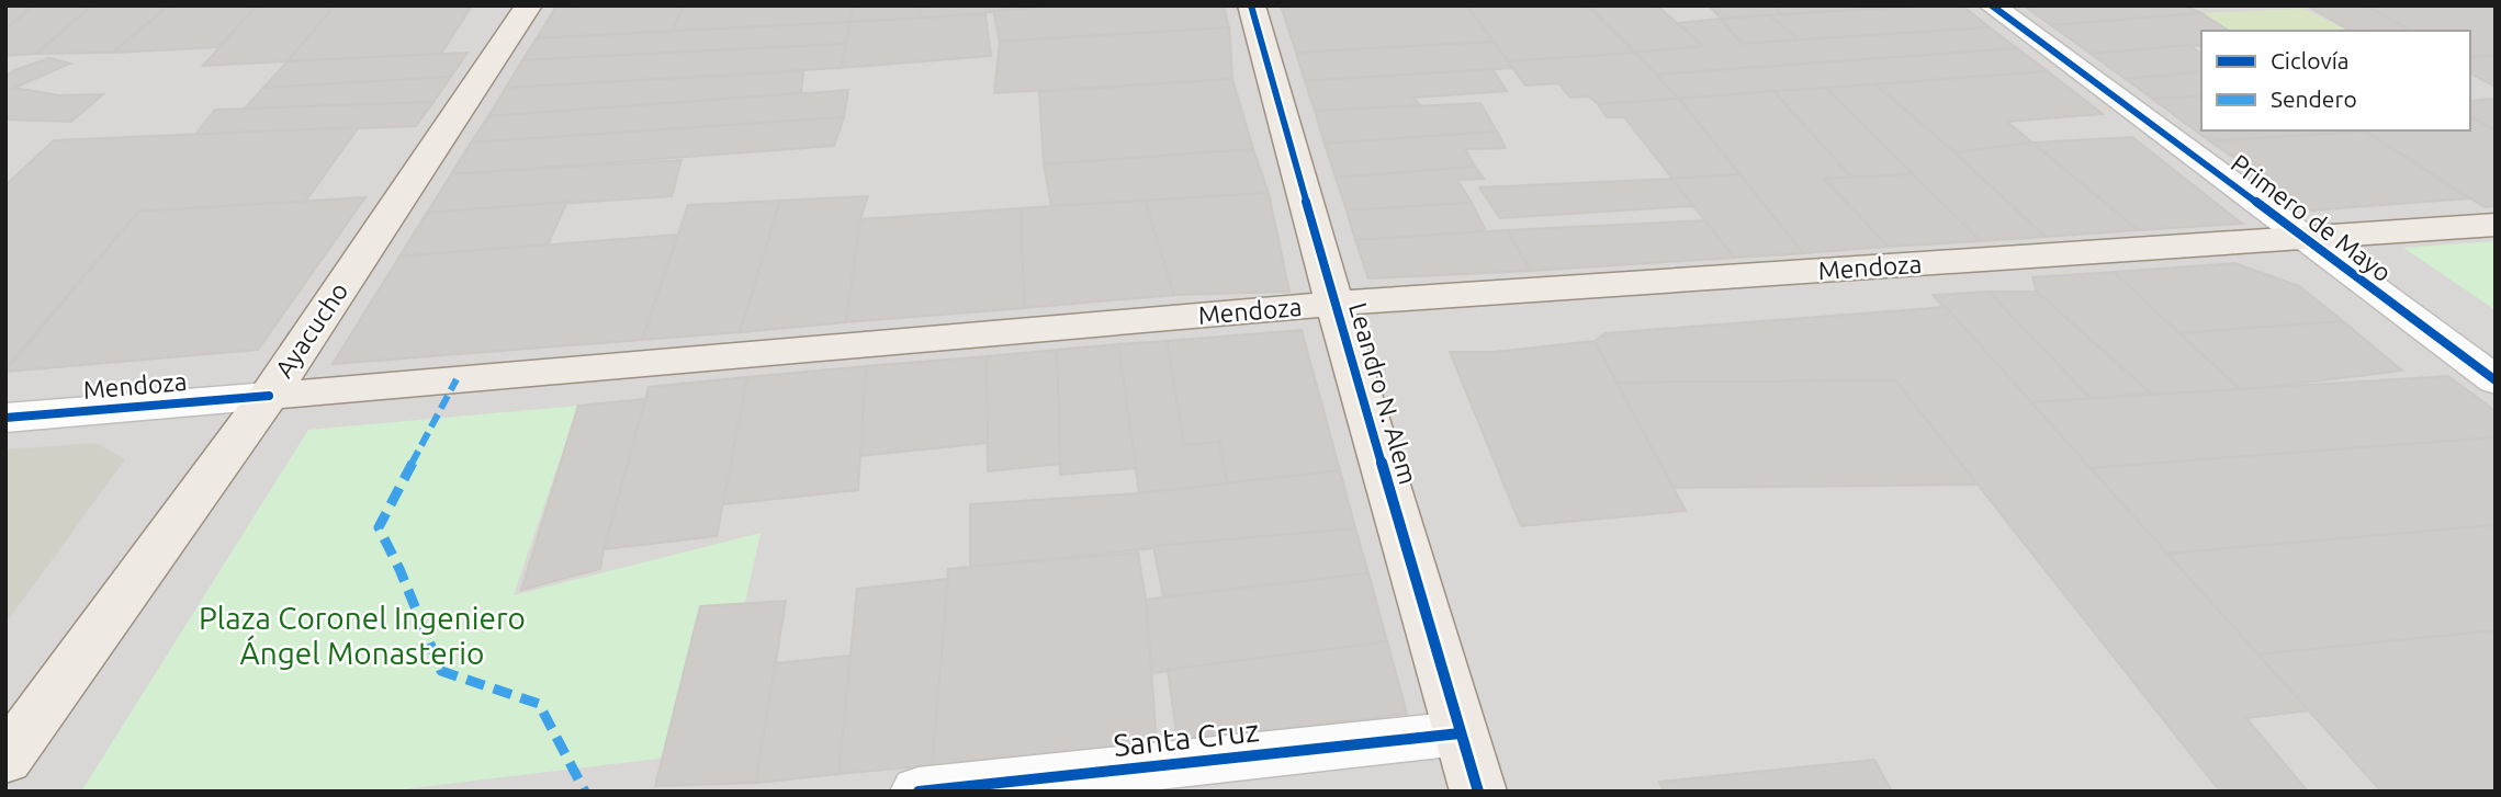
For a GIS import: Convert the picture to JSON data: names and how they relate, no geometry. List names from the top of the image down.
{
  "streets": {
    "main road": ["Mendoza", "Ayacucho", "Leandro N. Alem"],
    "street": ["Primero de Mayo", "Santa Cruz"]
  },
  "crossings": [
    ["Primero de Mayo", "Mendoza"],
    ["Mendoza", "Ayacucho"],
    ["Mendoza", "Leandro N. Alem"],
    ["Leandro N. Alem", "Santa Cruz"]
  ],
  "parks": ["Plaza Coronel Ingeniero Ángel Monasterio"],
  "legend": ["Ciclovía", "Sendero"]
}
